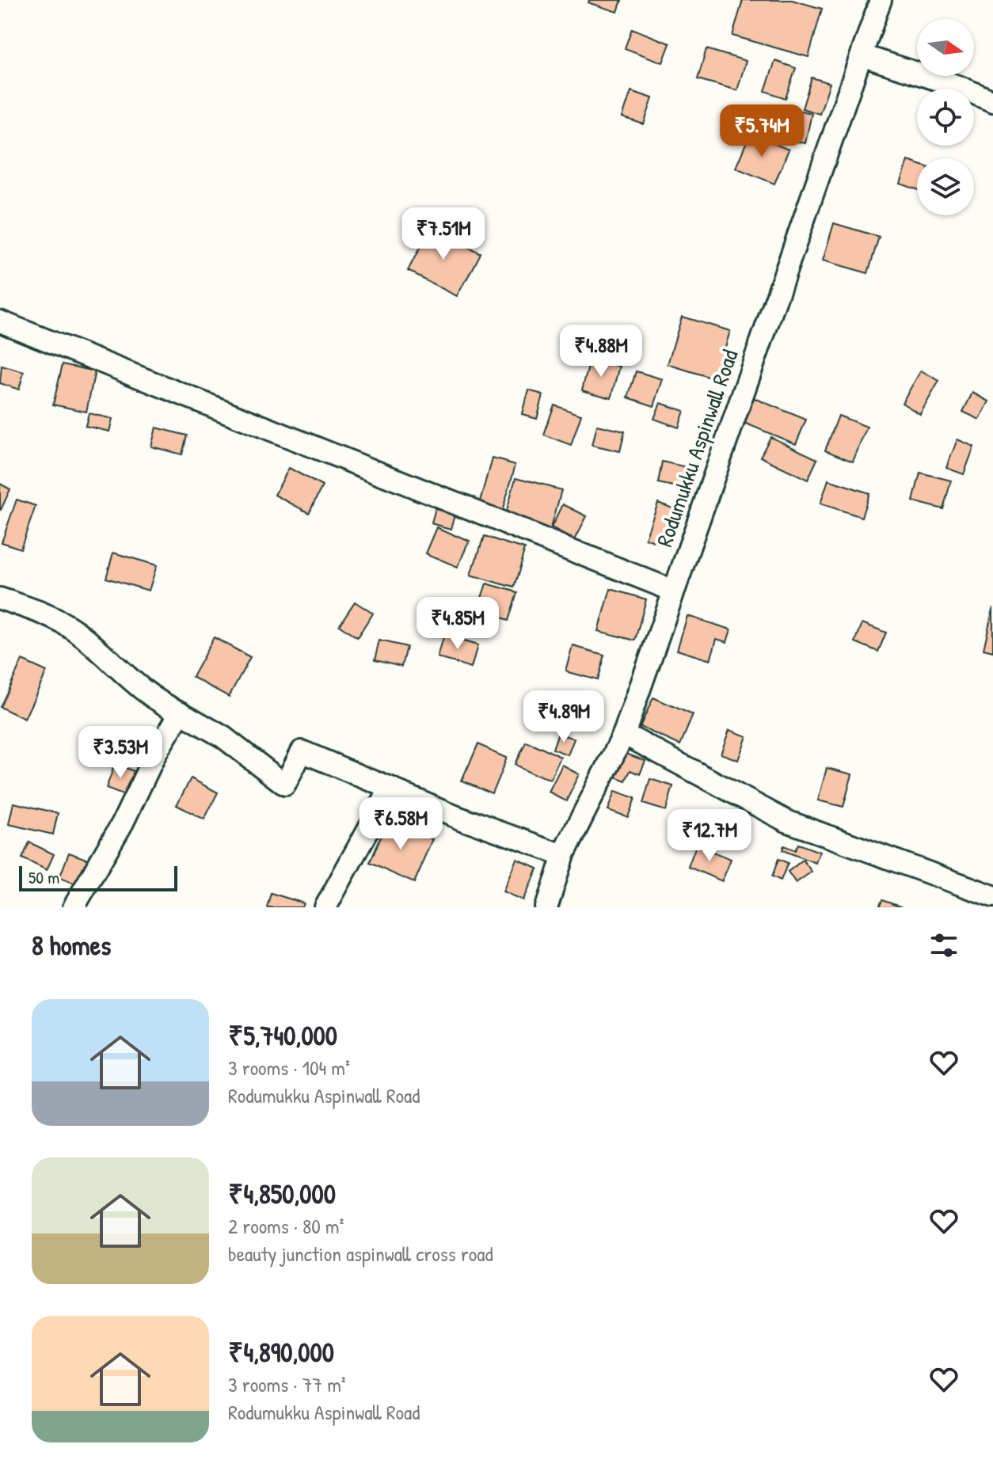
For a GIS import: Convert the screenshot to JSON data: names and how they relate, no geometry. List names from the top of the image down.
{
  "streets": {
    "street": ["Rodumukku Aspinwall Road"]
  },
  "scale_bar": "50 m",
  "north": "right",
  "page": {
    "price": [
      "₹5.74M",
      "₹7.51M",
      "₹4.88M",
      "₹4.85M",
      "₹4.89M",
      "₹3.53M",
      "₹6.58M",
      "₹12.7M"
    ],
    "scale": "50 m",
    "heading": "8 homes",
    "list": [
      {
        "name": "₹5,740,000",
        "note": "3 rooms · 104 m² · Rodumukku Aspinwall Road"
      },
      {
        "name": "₹4,850,000",
        "note": "2 rooms · 80 m² · beauty junction aspinwall cross road"
      },
      {
        "name": "₹4,890,000",
        "note": "3 rooms · 77 m² · Rodumukku Aspinwall Road"
      }
    ]
  }
}
